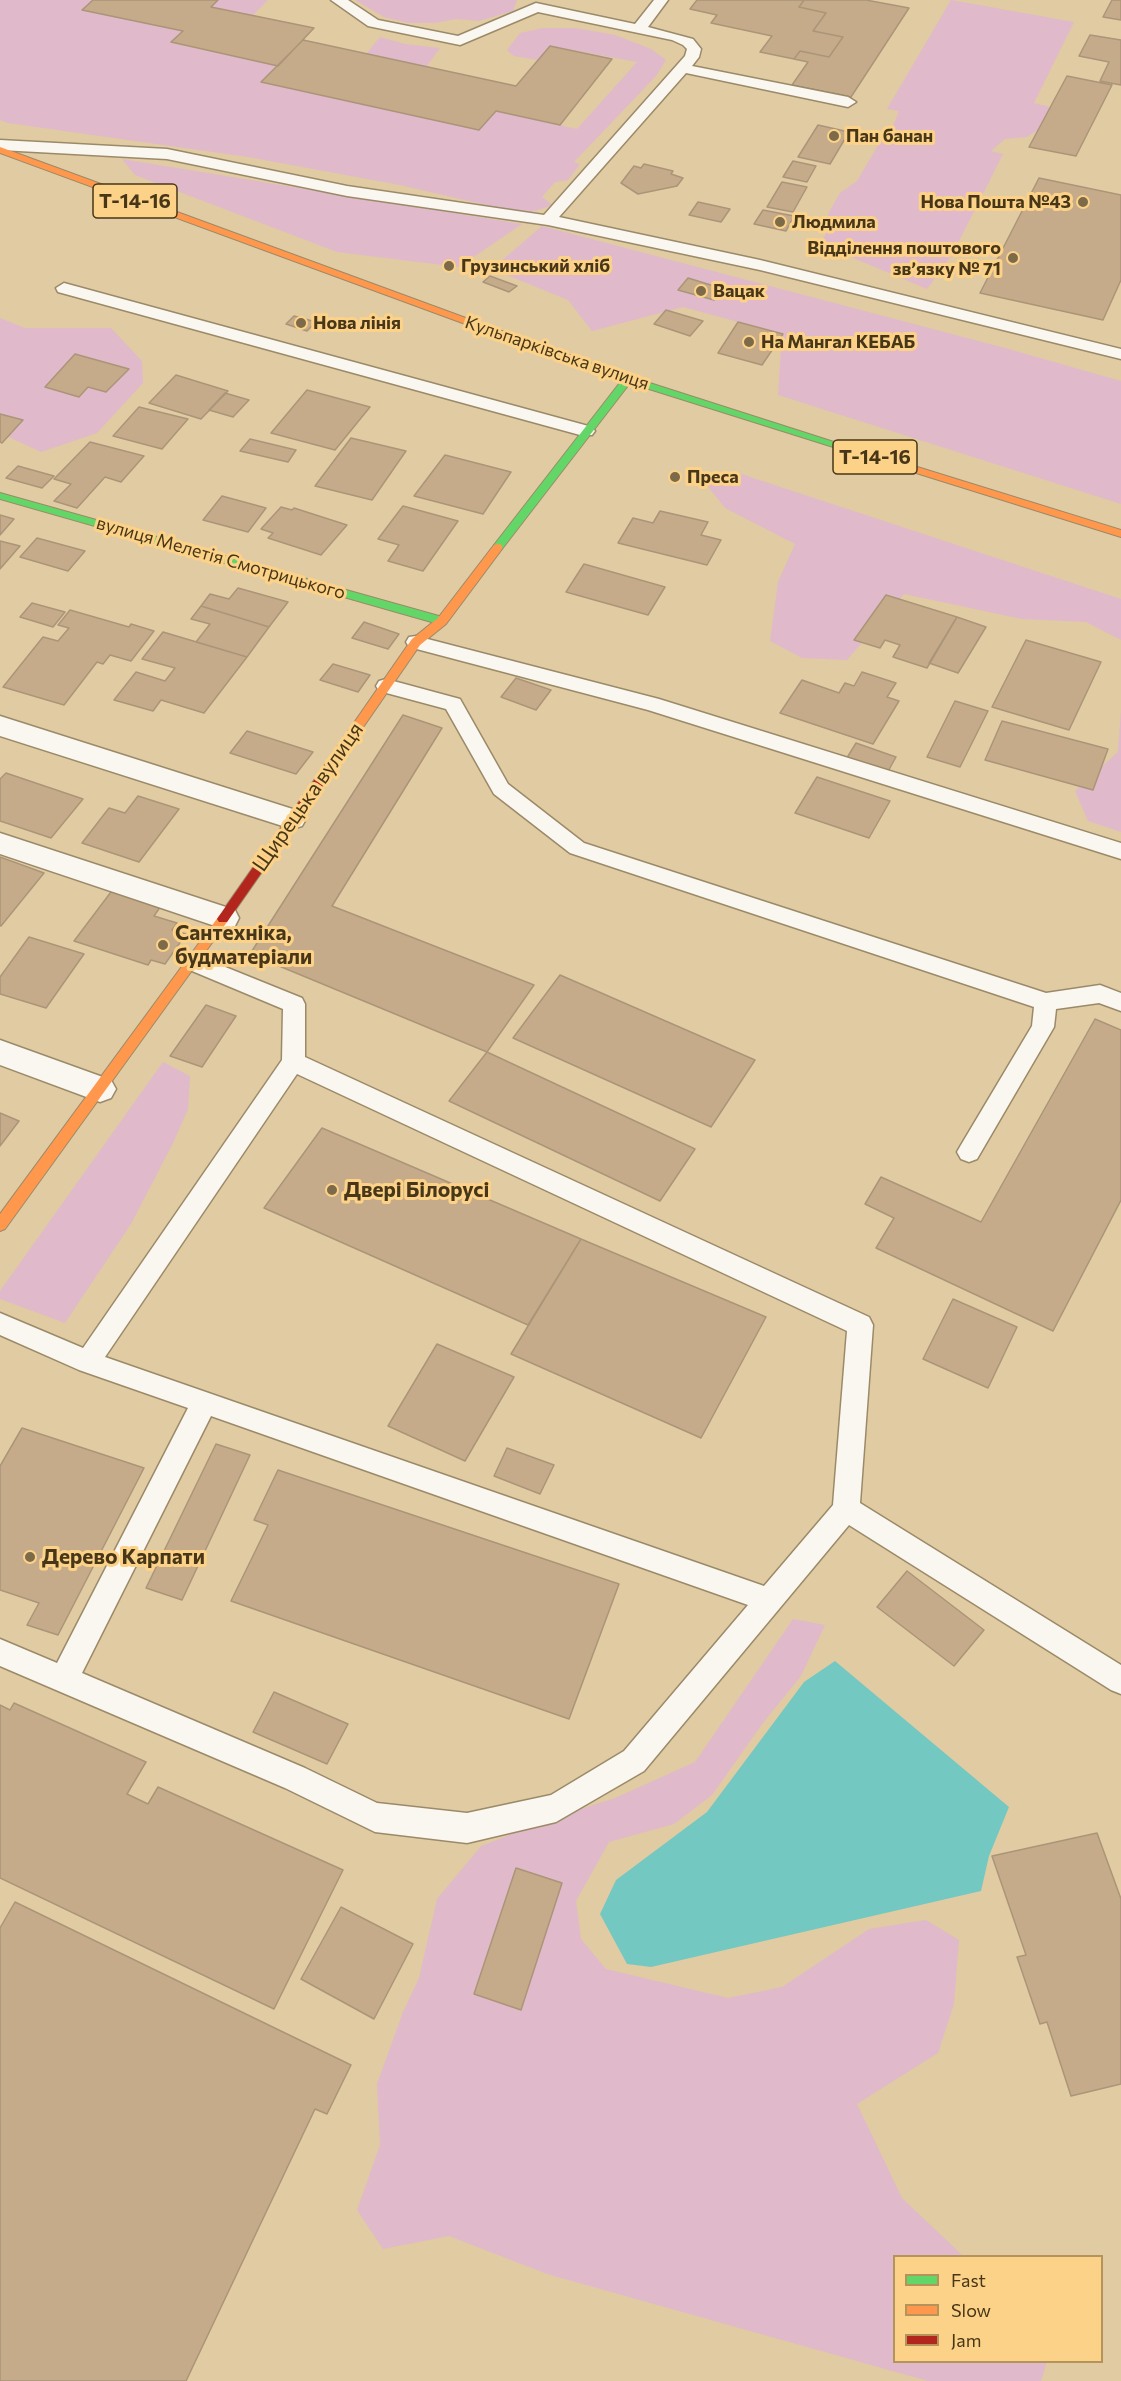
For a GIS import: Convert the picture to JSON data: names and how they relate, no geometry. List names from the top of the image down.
{
  "streets": {
    "street": [
      "Т-14-16",
      "Кульпарківська вулиця",
      "вулиця Мелетія Смотрицького",
      "Щирецька вулиця"
    ]
  },
  "crossings": [
    ["Кульпарківська вулиця", "Щирецька вулиця"],
    ["вулиця Мелетія Смотрицького", "Щирецька вулиця"]
  ],
  "places": [
    "Пан банан",
    "Нова Пошта №43",
    "Людмила",
    "Відділення поштового зв’язку № 71",
    "Грузинський хліб",
    "Вацак",
    "Нова лінія",
    "На Мангал КЕБАБ",
    "Преса",
    "Сантехніка, будматеріали",
    "Двері Білорусі",
    "Дерево Карпати"
  ],
  "legend": ["Fast", "Slow", "Jam"]
}
